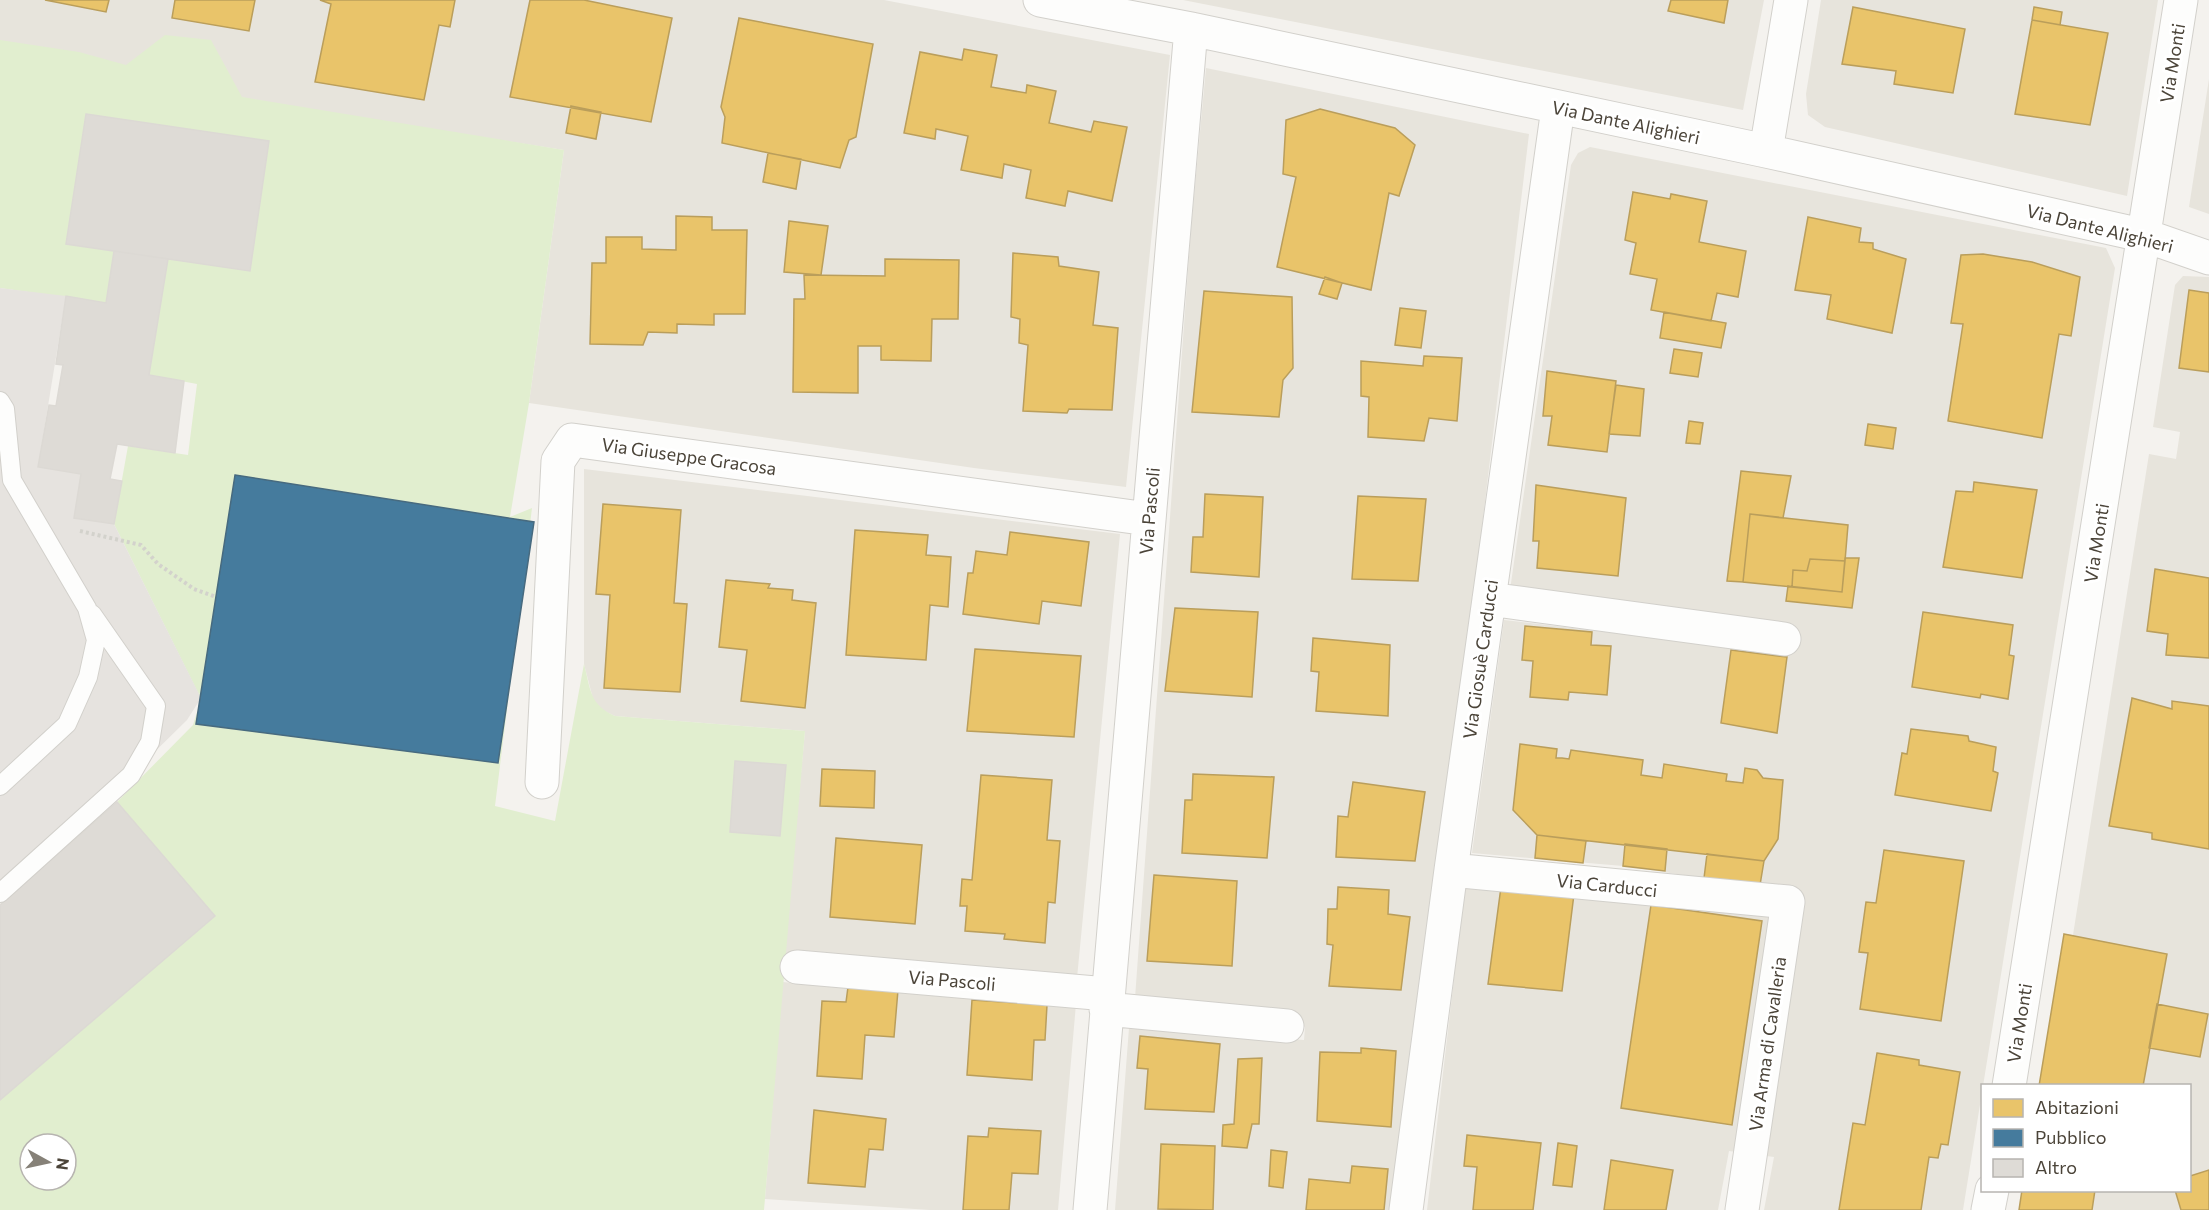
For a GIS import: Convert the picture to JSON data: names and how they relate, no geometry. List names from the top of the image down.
{
  "streets": {
    "street": [
      "Via Monti",
      "Via Dante Alighieri",
      "Via Giuseppe Gracosa",
      "Via Pascoli",
      "Via Giosuè Carducci",
      "Via Carducci",
      "Via Arma di Cavalleria"
    ]
  },
  "crossings": [
    ["Via Monti", "Via Dante Alighieri"],
    ["Via Dante Alighieri", "Via Pascoli"],
    ["Via Dante Alighieri", "Via Giosuè Carducci"],
    ["Via Giuseppe Gracosa", "Via Pascoli"],
    ["Via Giosuè Carducci", "Via Carducci"],
    ["Via Carducci", "Via Arma di Cavalleria"]
  ],
  "legend": ["Abitazioni", "Pubblico", "Altro"],
  "north": "right"
}
